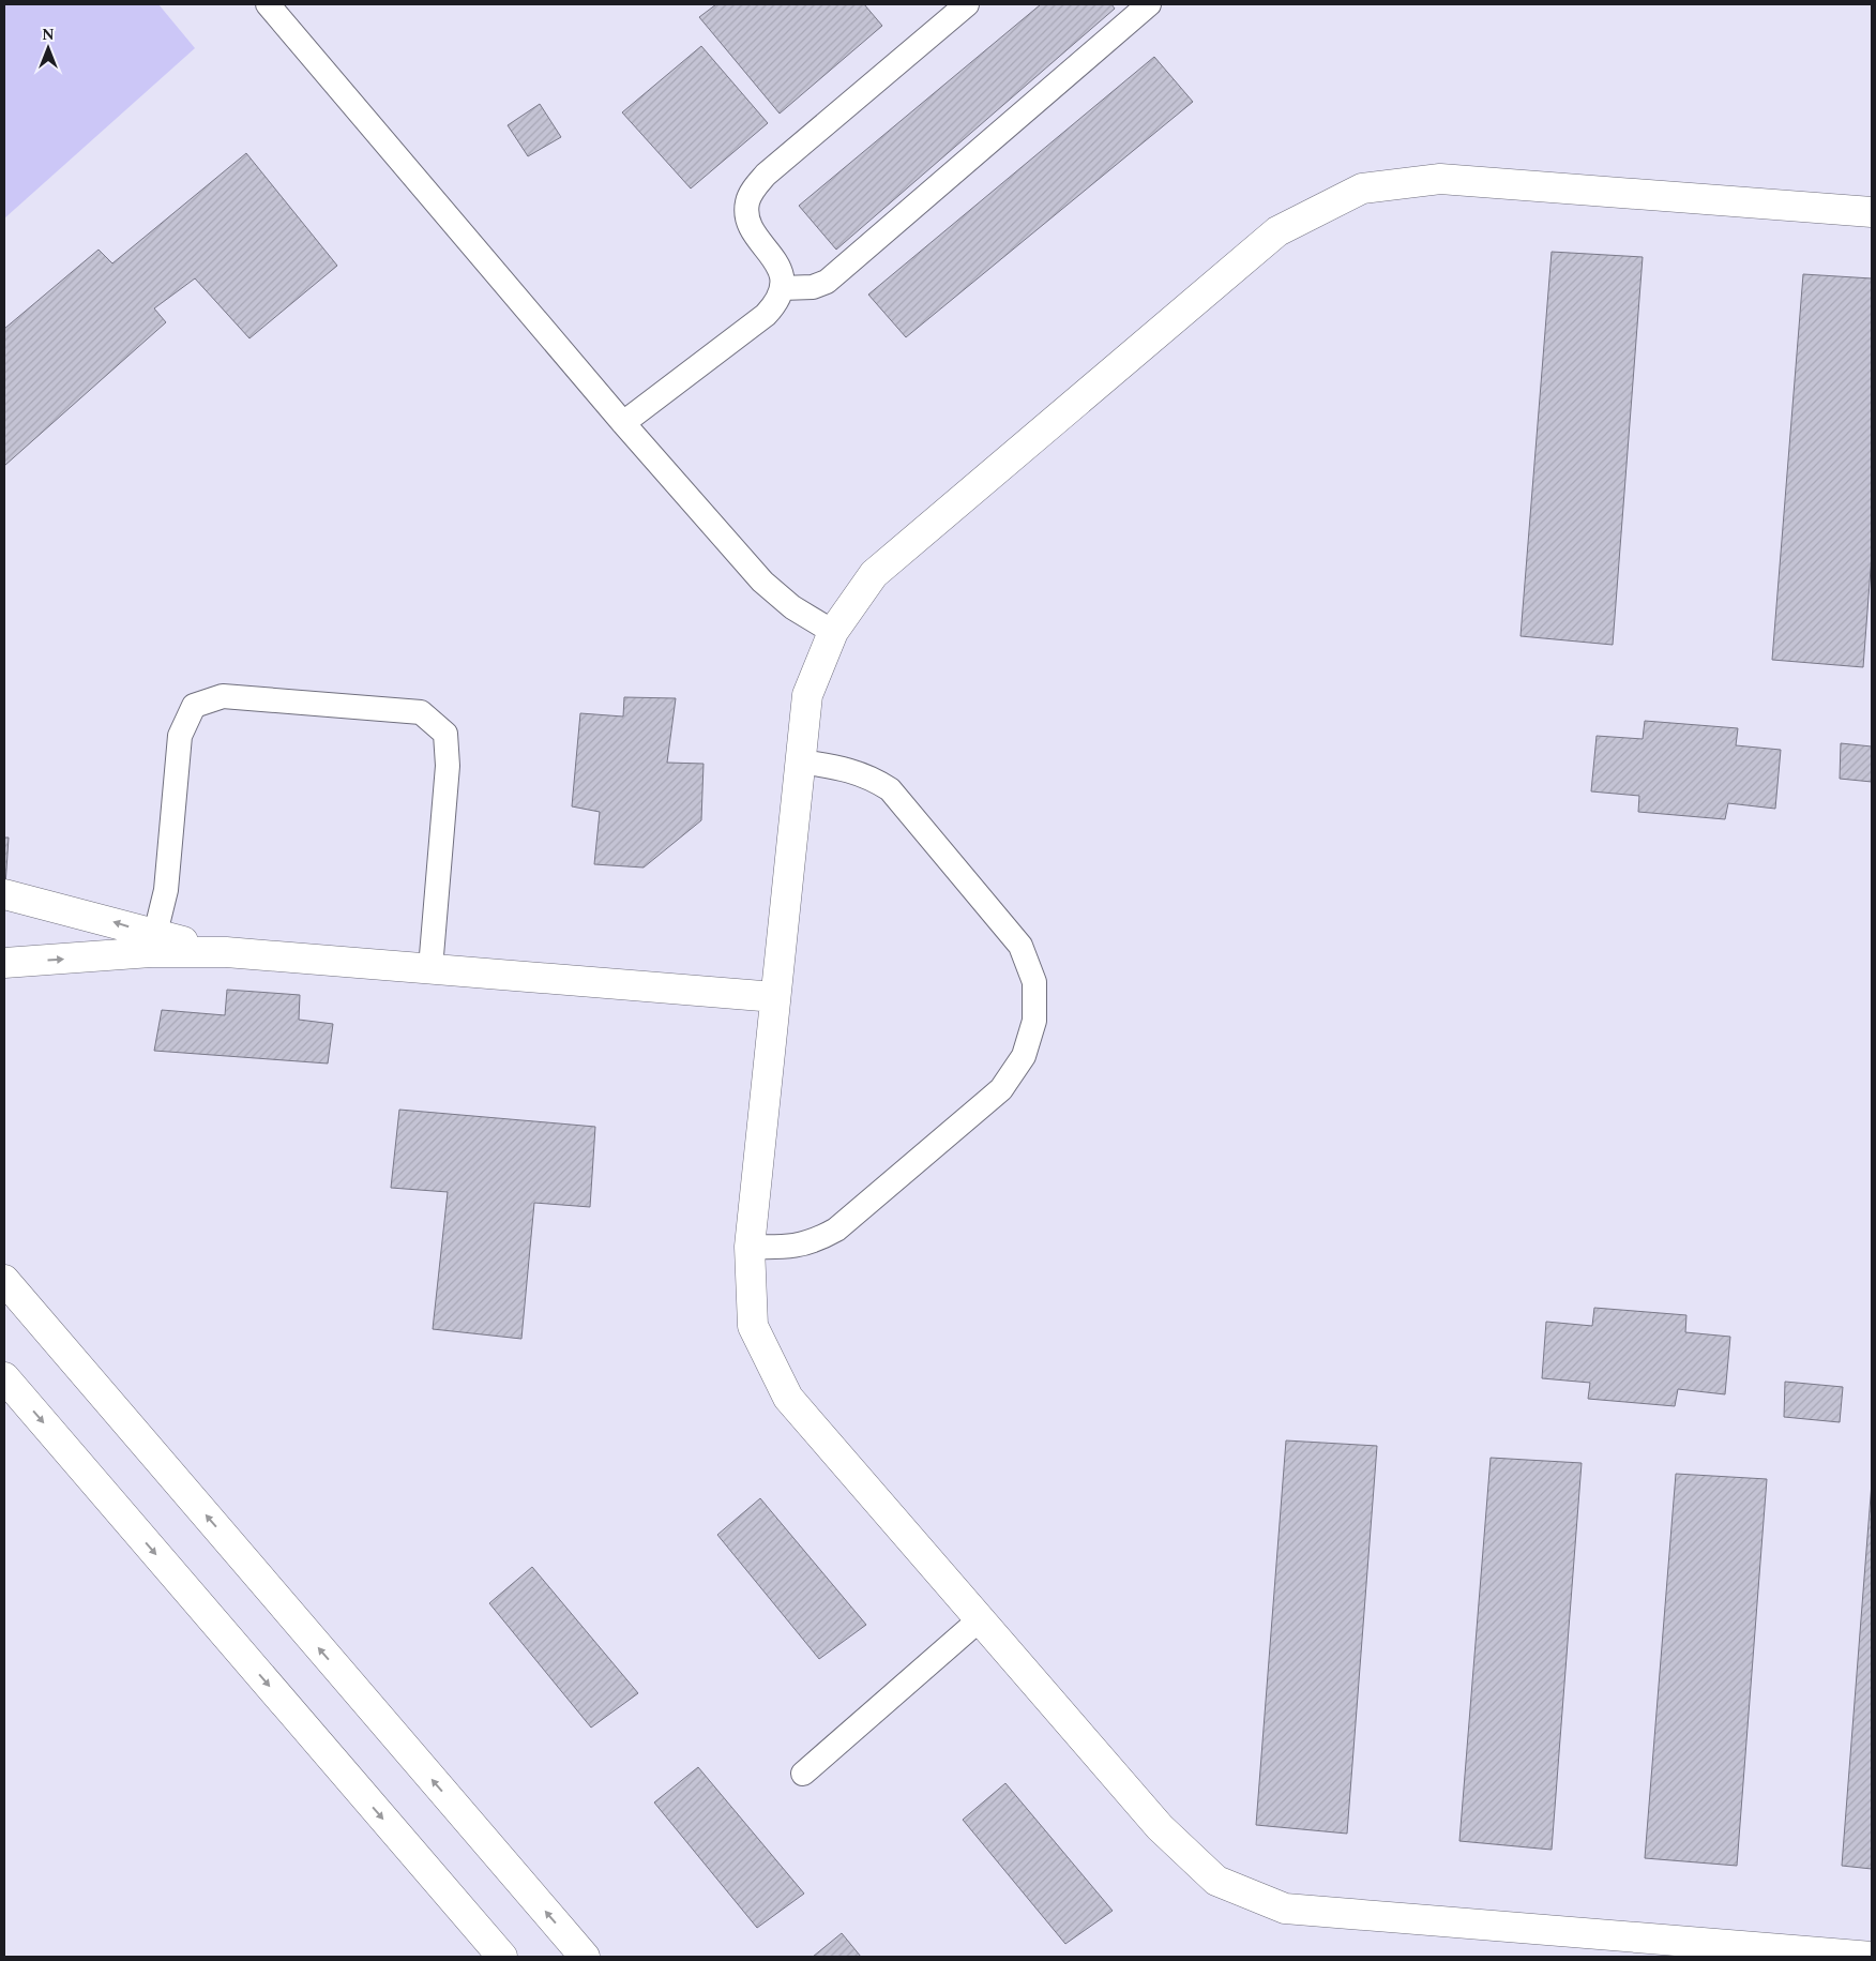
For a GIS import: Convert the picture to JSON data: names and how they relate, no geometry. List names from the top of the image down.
{
  "north": "top"
}
